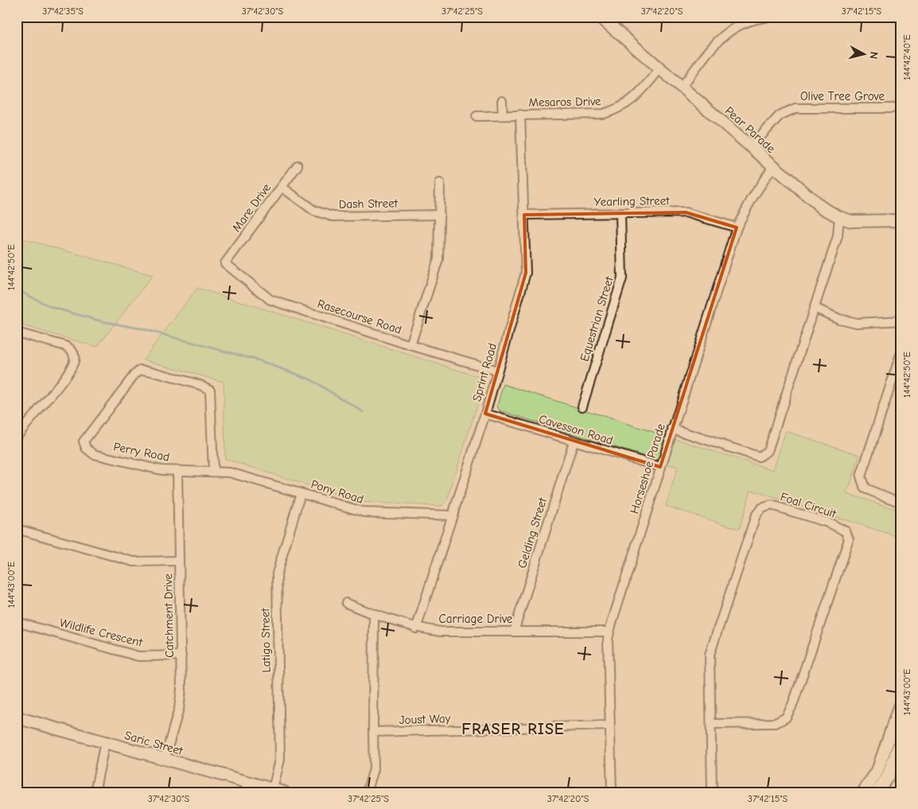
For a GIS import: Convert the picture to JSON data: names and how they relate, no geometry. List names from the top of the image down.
{
  "streets": {
    "street": [
      "Olive Tree Grove",
      "Mesaros Drive",
      "Pear Parade",
      "Yearling Street",
      "Dash Street",
      "Mare Drive",
      "Rasecourse Road",
      "Equestrian Street",
      "Sprint Road",
      "Cavesson Road",
      "Perry Road",
      "Horseshoe Parade",
      "Pony Road",
      "Foal Circuit",
      "Gelding Street",
      "Catchment Drive",
      "Carriage Drive",
      "Wildlife Crescent",
      "Latigo Street",
      "Joust Way",
      "Saric Street"
    ]
  },
  "crossings": [
    ["Olive Tree Grove", "Pear Parade"],
    ["Mesaros Drive", "Pear Parade"],
    ["Mesaros Drive", "Sprint Road"],
    ["Pear Parade", "Horseshoe Parade"],
    ["Yearling Street", "Equestrian Street"],
    ["Yearling Street", "Sprint Road"],
    ["Yearling Street", "Horseshoe Parade"],
    ["Dash Street", "Mare Drive"],
    ["Mare Drive", "Rasecourse Road"],
    ["Rasecourse Road", "Sprint Road"],
    ["Sprint Road", "Cavesson Road"],
    ["Sprint Road", "Pony Road"],
    ["Sprint Road", "Carriage Drive"],
    ["Cavesson Road", "Horseshoe Parade"],
    ["Cavesson Road", "Gelding Street"],
    ["Perry Road", "Pony Road"],
    ["Perry Road", "Catchment Drive"],
    ["Horseshoe Parade", "Carriage Drive"],
    ["Horseshoe Parade", "Joust Way"],
    ["Pony Road", "Latigo Street"],
    ["Gelding Street", "Carriage Drive"],
    ["Catchment Drive", "Wildlife Crescent"],
    ["Catchment Drive", "Saric Street"],
    ["Latigo Street", "Saric Street"]
  ],
  "districts": ["FRASER RISE"],
  "north": "right",
  "coordinates": [
    "37°42'35\"S",
    "37°42'30\"S",
    "37°42'25\"S",
    "37°42'20\"S",
    "37°42'15\"S",
    "144°42'40\"E",
    "144°42'50\"E",
    "144°43'00\"E"
  ]
}
